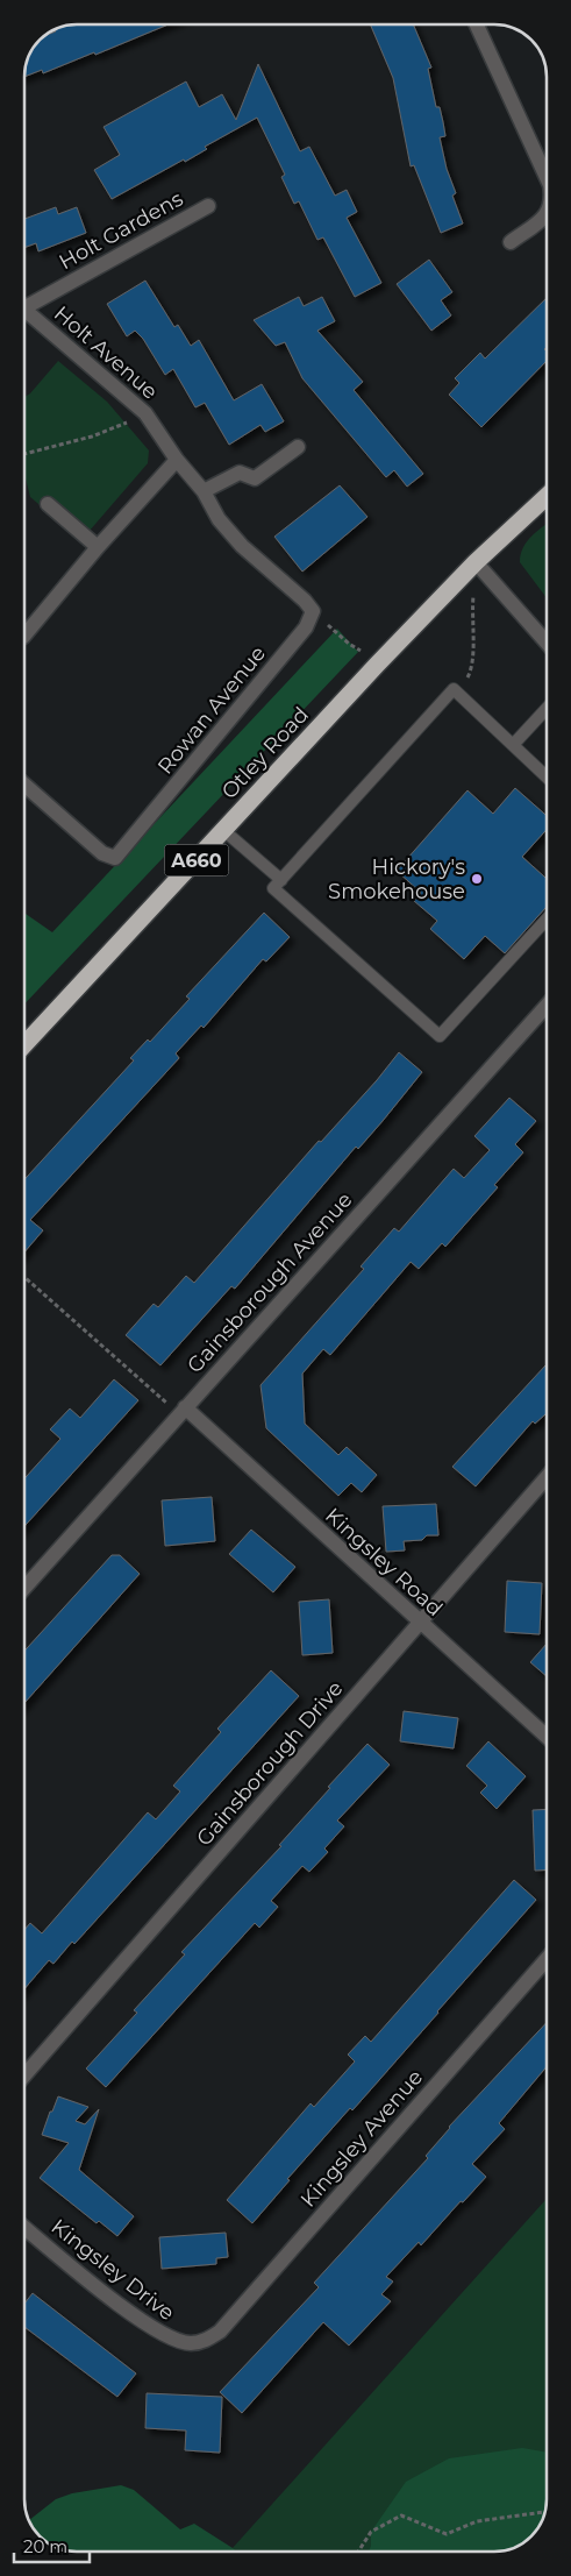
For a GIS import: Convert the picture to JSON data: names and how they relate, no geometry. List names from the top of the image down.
{
  "streets": {
    "highway": ["Otley Road", "A660"],
    "street": [
      "Holt Gardens",
      "Holt Avenue",
      "Rowan Avenue",
      "Gainsborough Avenue",
      "Kingsley Road",
      "Gainsborough Drive",
      "Kingsley Avenue",
      "Kingsley Drive"
    ]
  },
  "crossings": [
    ["Gainsborough Avenue", "Kingsley Road"],
    ["Kingsley Road", "Gainsborough Drive"],
    ["Kingsley Avenue", "Kingsley Drive"]
  ],
  "places": ["Hickory's Smokehouse"],
  "scale_bar": "20 m"
}
